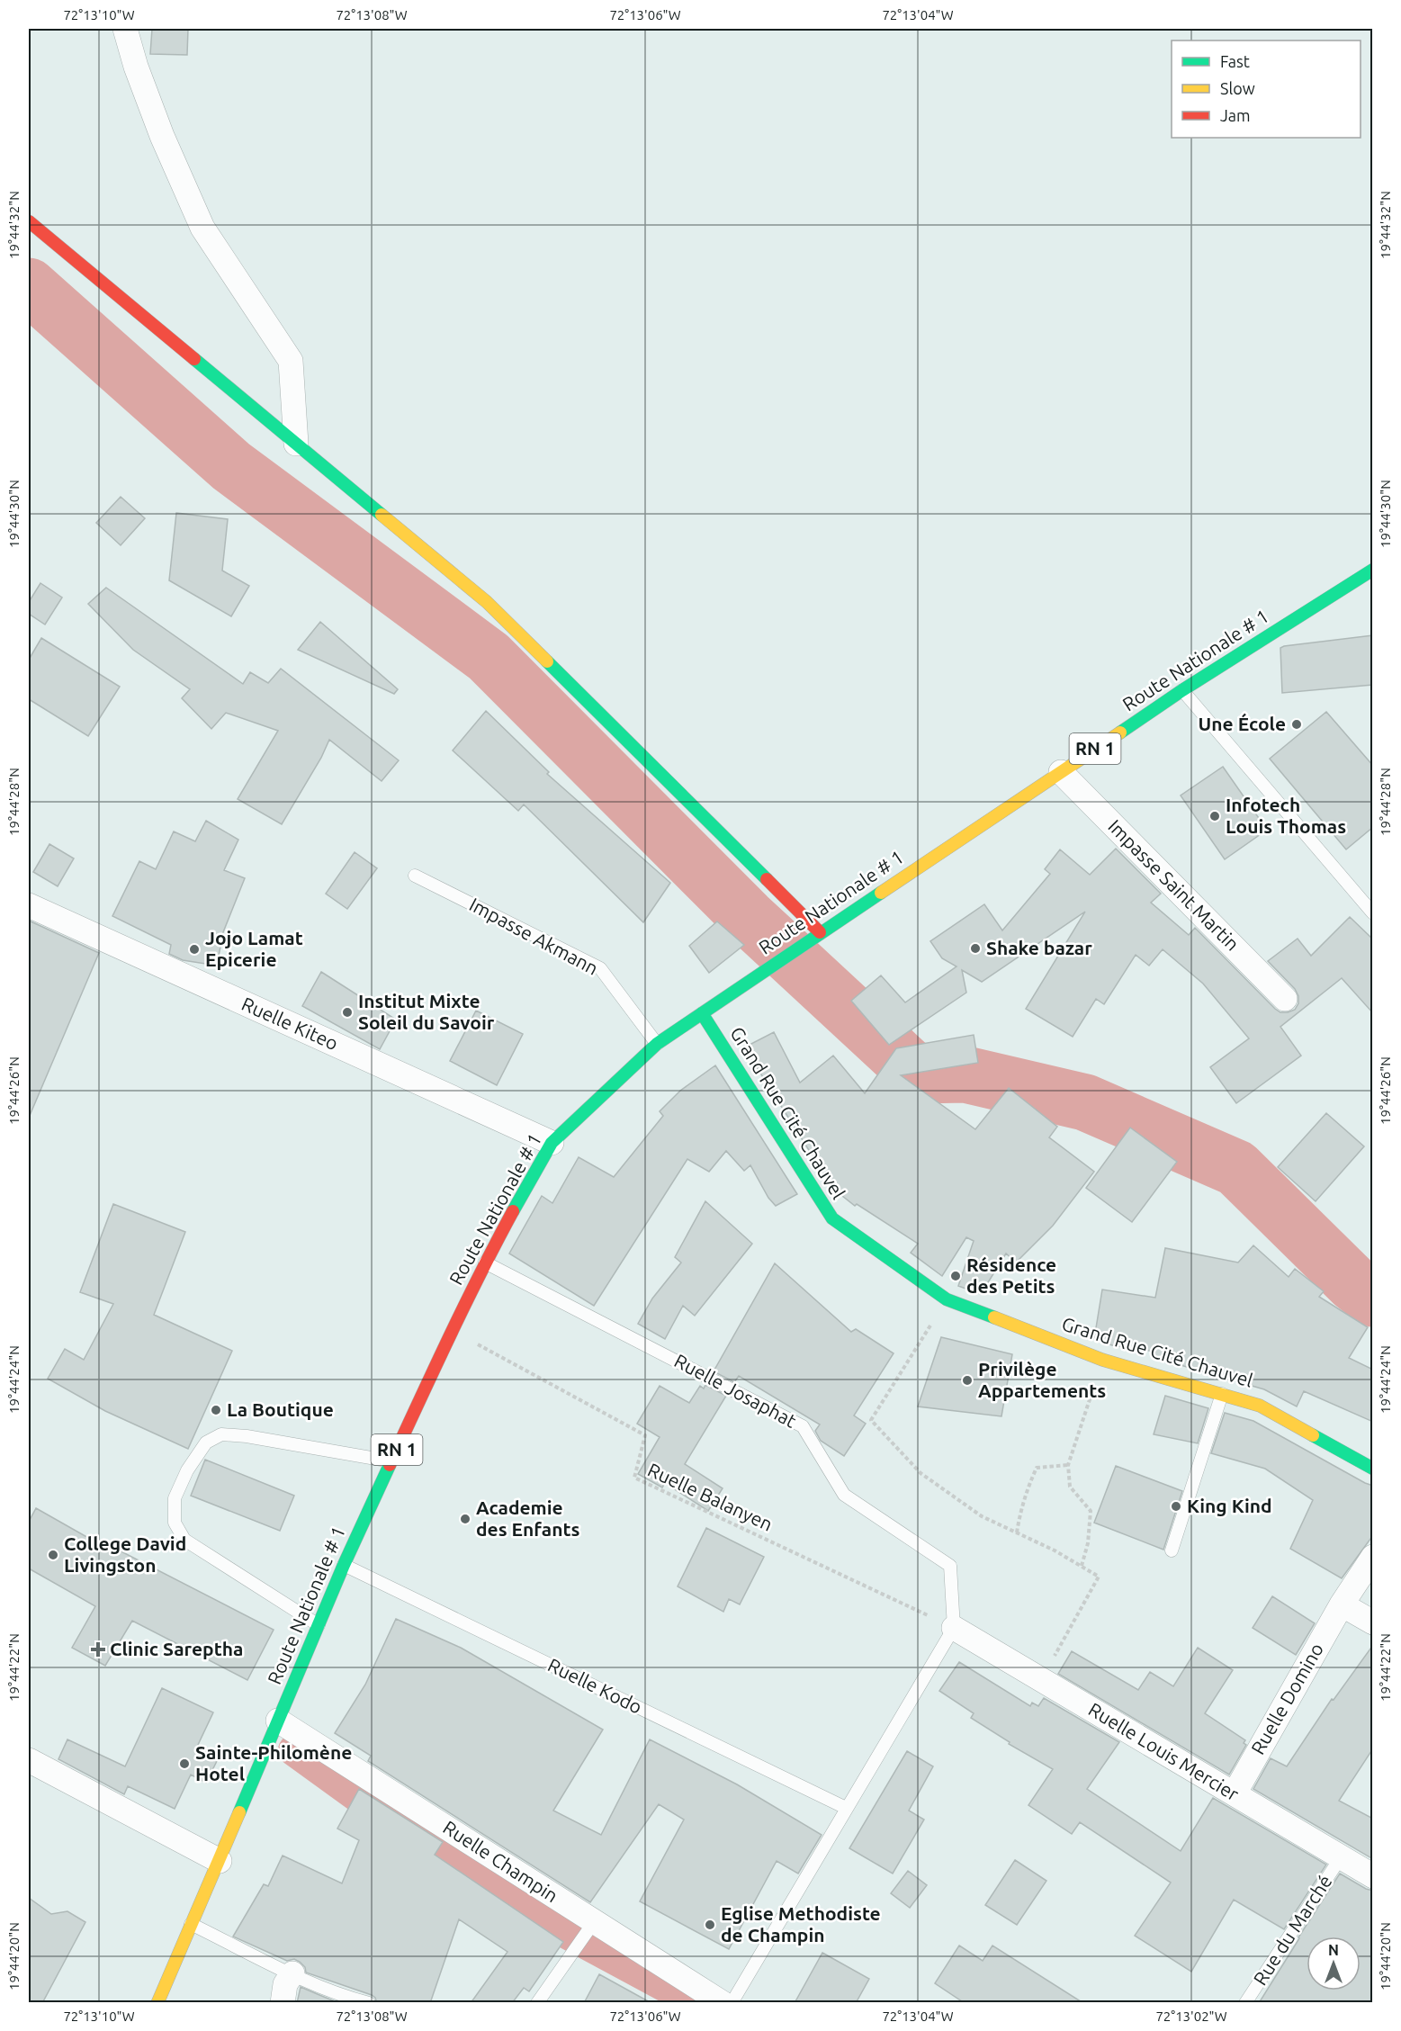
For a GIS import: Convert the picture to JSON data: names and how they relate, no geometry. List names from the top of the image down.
{
  "streets": {
    "main road": ["Route Nationale # 1", "RN 1", "Grand Rue Cité Chauvel"],
    "street": [
      "Impasse Saint Martin",
      "Ruelle Kiteo",
      "Ruelle Domino",
      "Ruelle Louis Mercier",
      "Ruelle Champin"
    ],
    "lane": [
      "Impasse Akmann",
      "Ruelle Josaphat",
      "Ruelle Kodo",
      "Rue du Marché"
    ],
    "path": ["Ruelle Balanyen"]
  },
  "crossings": [
    ["Route Nationale # 1", "Impasse Saint Martin"],
    ["Route Nationale # 1", "Impasse Akmann"],
    ["Route Nationale # 1", "Ruelle Kiteo"],
    ["Route Nationale # 1", "Grand Rue Cité Chauvel"],
    ["Route Nationale # 1", "Ruelle Josaphat"],
    ["Route Nationale # 1", "Ruelle Balanyen"],
    ["Route Nationale # 1", "Ruelle Kodo"],
    ["Route Nationale # 1", "Ruelle Champin"],
    ["Ruelle Josaphat", "Ruelle Balanyen"],
    ["Ruelle Josaphat", "Ruelle Louis Mercier"],
    ["Ruelle Balanyen", "Ruelle Louis Mercier"],
    ["Ruelle Domino", "Ruelle Louis Mercier"],
    ["Ruelle Louis Mercier", "Rue du Marché"]
  ],
  "places": {
    "other": [
      "Une École",
      "Infotech Louis Thomas",
      "Shake bazar",
      "Jojo Lamat Epicerie",
      "Institut Mixte Soleil du Savoir",
      "Résidence des Petits",
      "Privilège Appartements",
      "La Boutique",
      "King Kind",
      "Academie des Enfants",
      "College David Livingston",
      "Sainte-Philomène Hotel",
      "Eglise Methodiste de Champin"
    ],
    "health": ["Clinic Sareptha"]
  },
  "legend": ["Fast", "Slow", "Jam"],
  "north": "top",
  "coordinates": [
    "72°13'10\"W",
    "72°13'08\"W",
    "72°13'06\"W",
    "72°13'04\"W",
    "19°44'32\"N",
    "19°44'30\"N",
    "19°44'28\"N",
    "19°44'26\"N",
    "19°44'24\"N",
    "19°44'22\"N",
    "19°44'20\"N",
    "72°13'02\"W"
  ]
}
